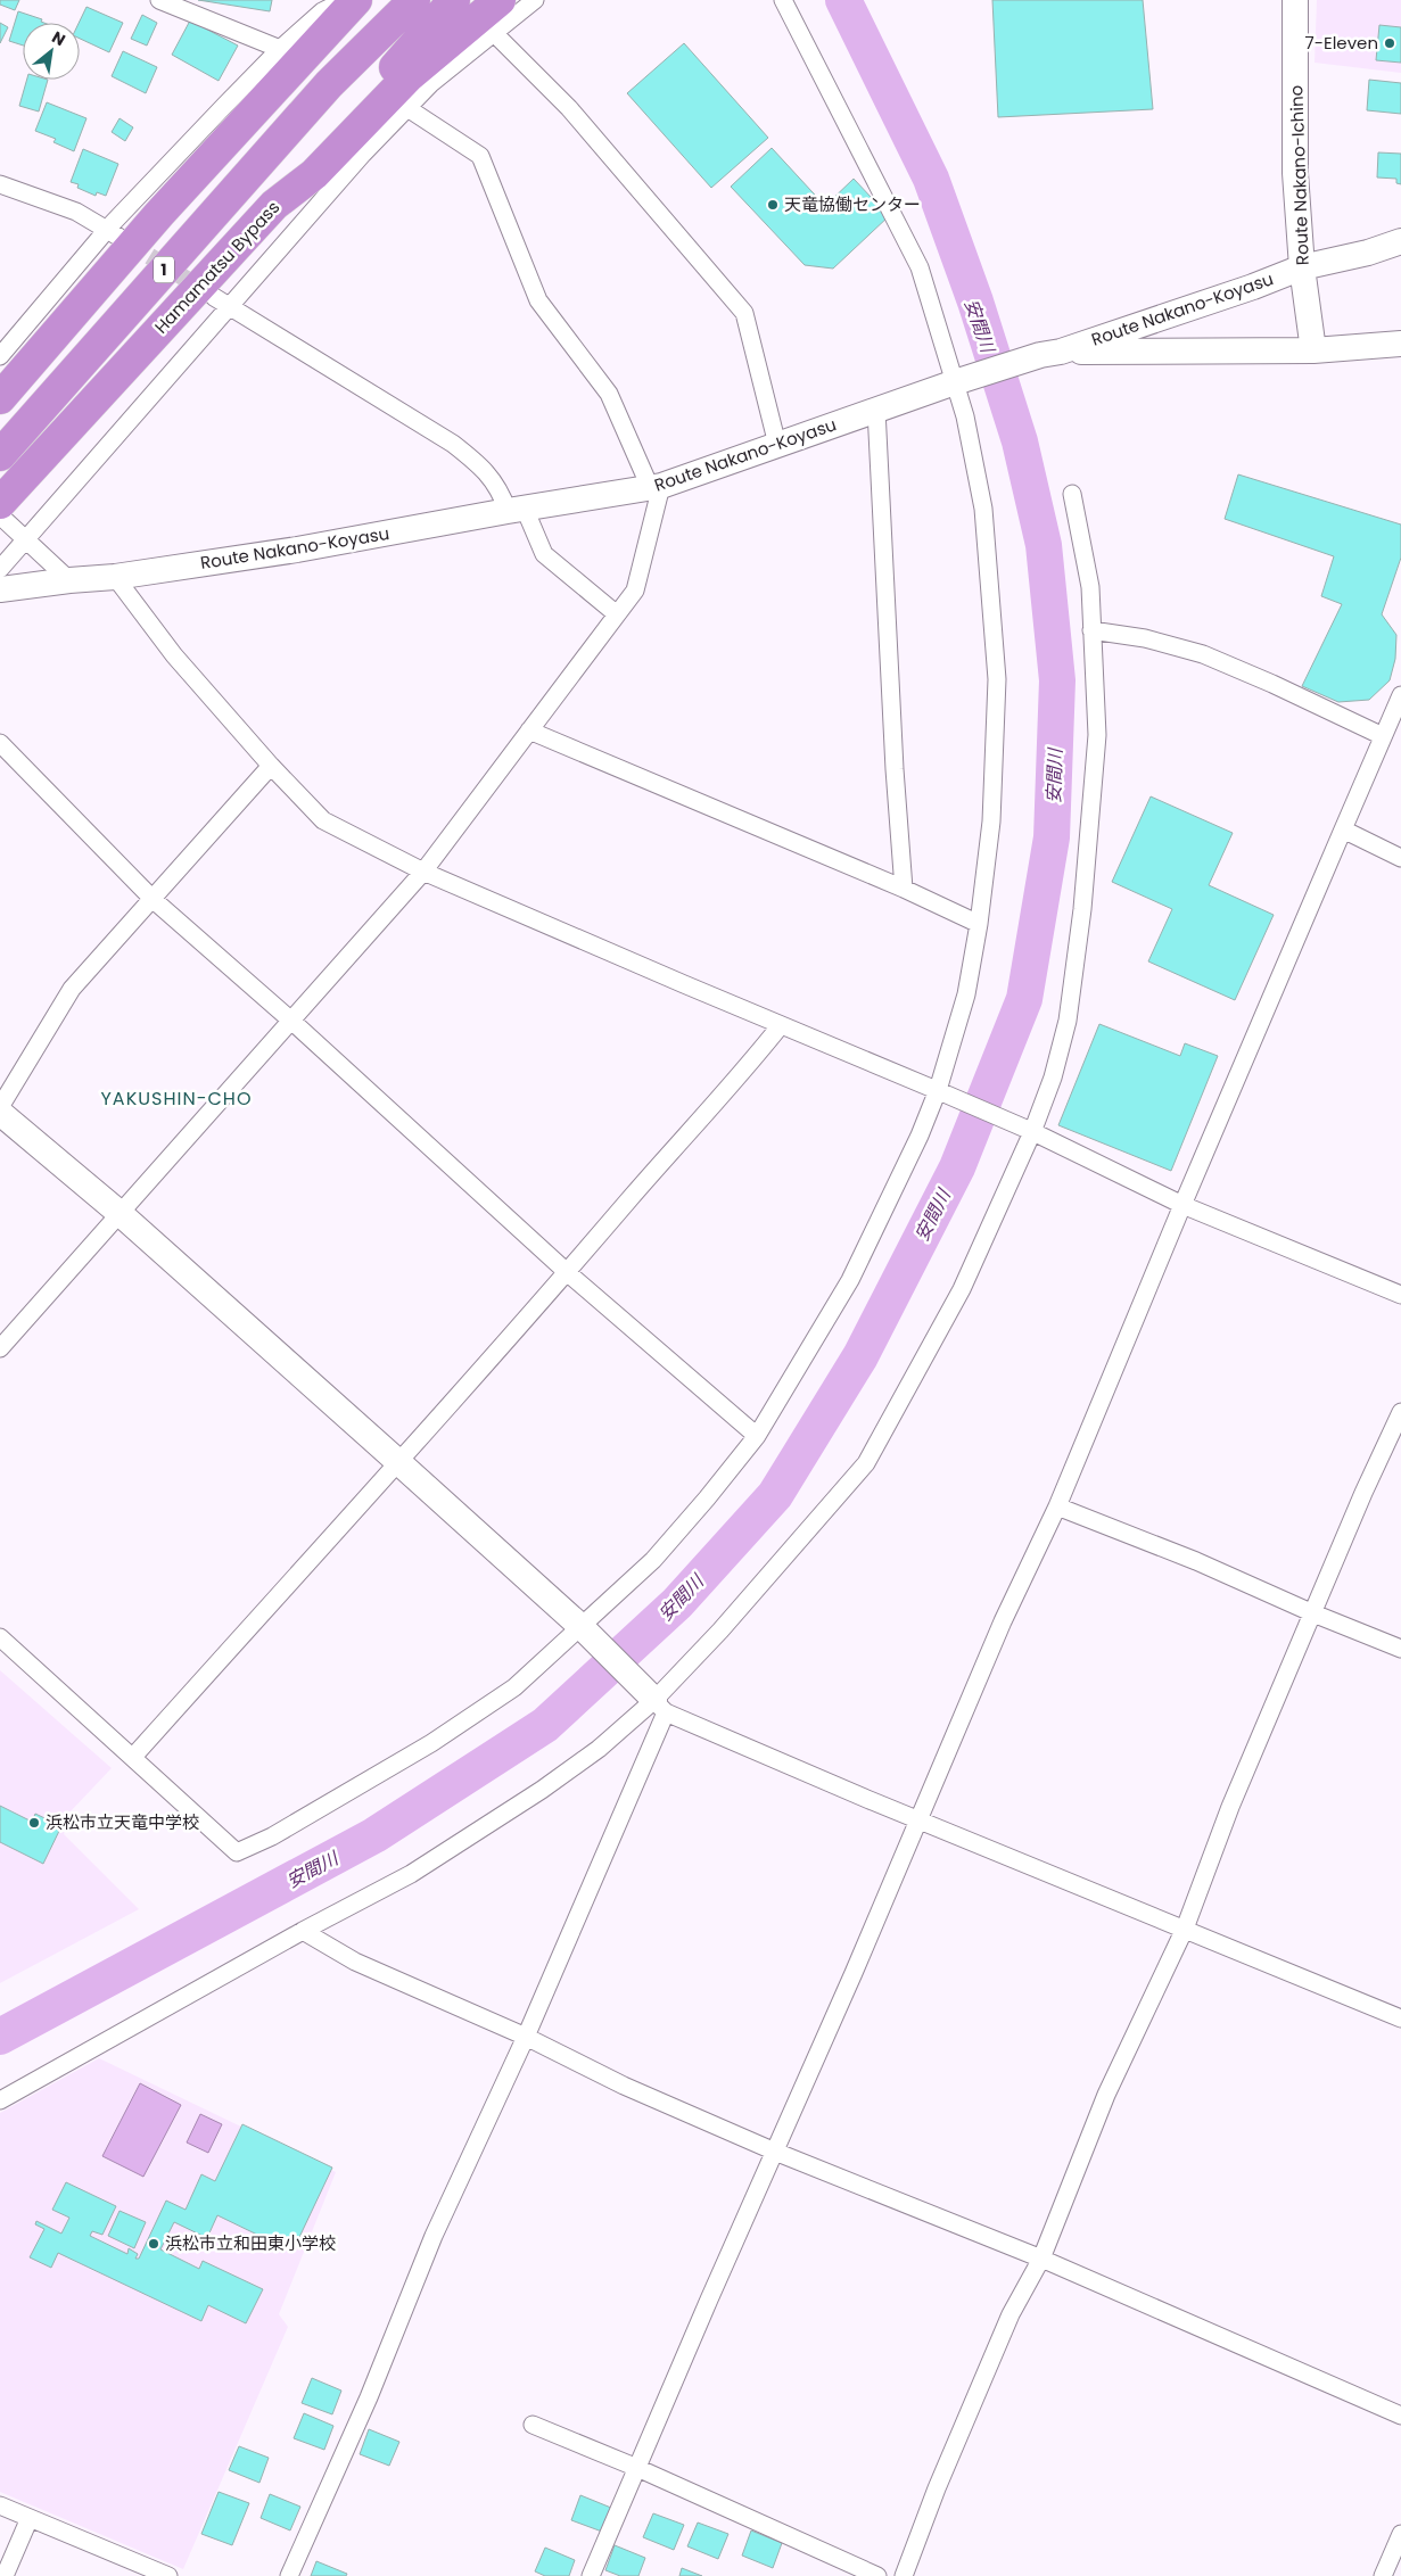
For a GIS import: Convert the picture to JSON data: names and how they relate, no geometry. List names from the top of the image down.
{
  "streets": {
    "highway": ["Hamamatsu Bypass", "1"],
    "main road": ["Route Nakano-Ichino", "Route Nakano-Koyasu"]
  },
  "crossings": [
    ["Route Nakano-Ichino", "Route Nakano-Koyasu"],
    ["Hamamatsu Bypass", "1"]
  ],
  "districts": ["YAKUSHIN-CHO"],
  "water": ["安間川"],
  "places": [
    "7-Eleven",
    "天竜協働センター",
    "浜松市立天竜中学校",
    "浜松市立和田東小学校"
  ],
  "north": "top right"
}
